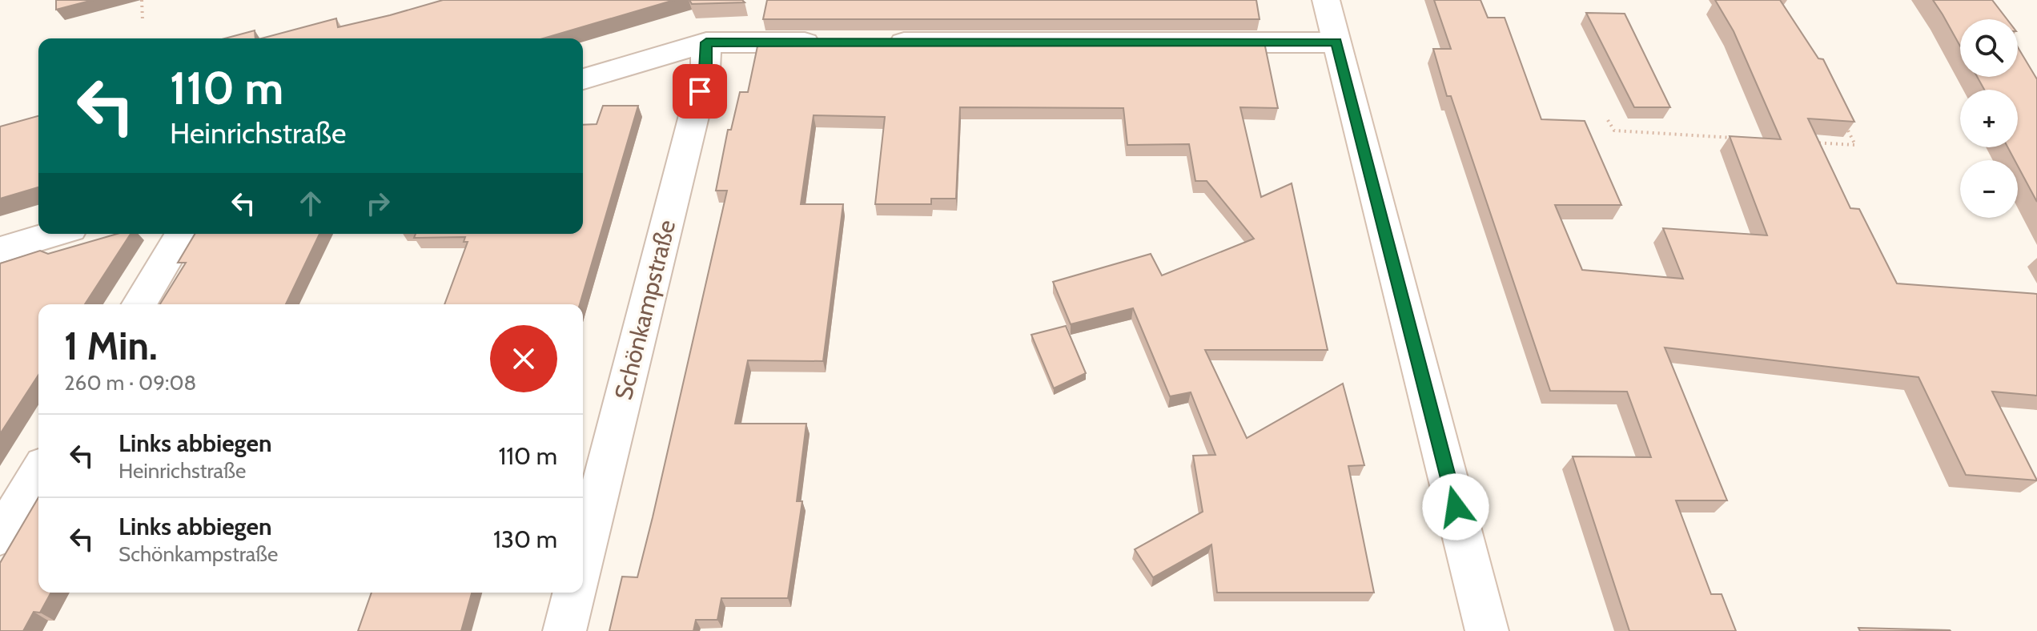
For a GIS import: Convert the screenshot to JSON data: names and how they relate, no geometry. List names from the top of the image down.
{
  "streets": {
    "street": ["Schönkampstraße"]
  },
  "page": {
    "map_buttons": ["+", "−"],
    "turn": ["110 m", "Heinrichstraße"],
    "heading": ["1 Min.", "260 m · 09:08"],
    "list": [
      {
        "name": "Links abbiegen",
        "note": "Heinrichstraße",
        "value": "110 m"
      },
      {
        "name": "Links abbiegen",
        "note": "Schönkampstraße",
        "value": "130 m"
      }
    ]
  }
}
